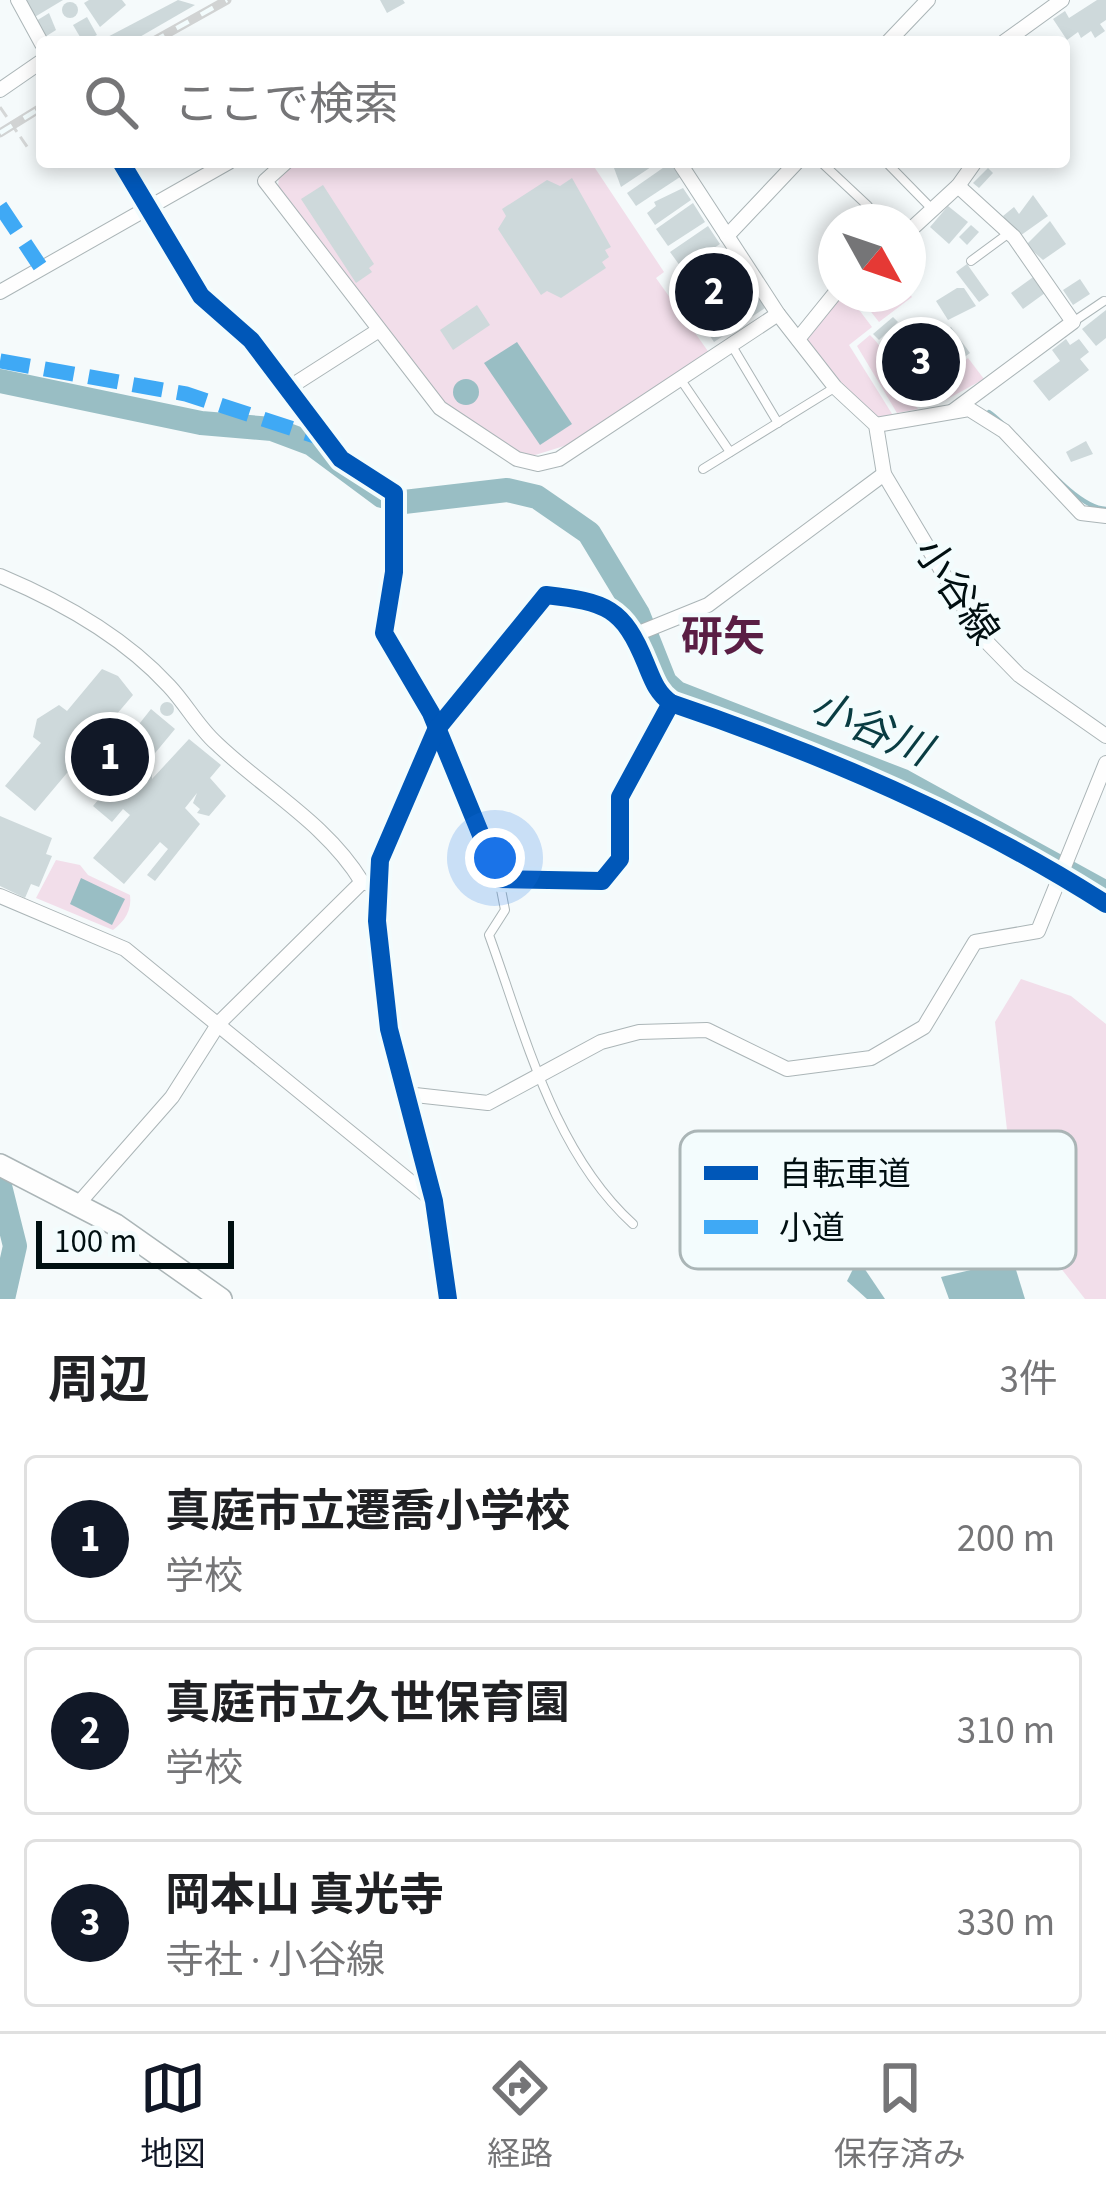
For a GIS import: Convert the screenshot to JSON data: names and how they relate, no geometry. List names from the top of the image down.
{
  "streets": {
    "street": ["小谷線"]
  },
  "districts": ["研矢"],
  "water": ["小谷川"],
  "legend": ["自転車道", "小道"],
  "scale_bar": "100 m",
  "north": "bottom right",
  "page": {
    "search": "ここで検索",
    "pins": ["2", "3", "1"],
    "scale": "100 m",
    "heading": ["周辺", "3件"],
    "list": [
      {
        "mark": "1",
        "name": "真庭市立遷喬小学校",
        "note": "学校",
        "value": "200 m"
      },
      {
        "mark": "2",
        "name": "真庭市立久世保育園",
        "note": "学校",
        "value": "310 m"
      },
      {
        "mark": "3",
        "name": "岡本山 真光寺",
        "note": "寺社 · 小谷線",
        "value": "330 m"
      }
    ],
    "nav": ["地図", "経路", "保存済み"]
  }
}
